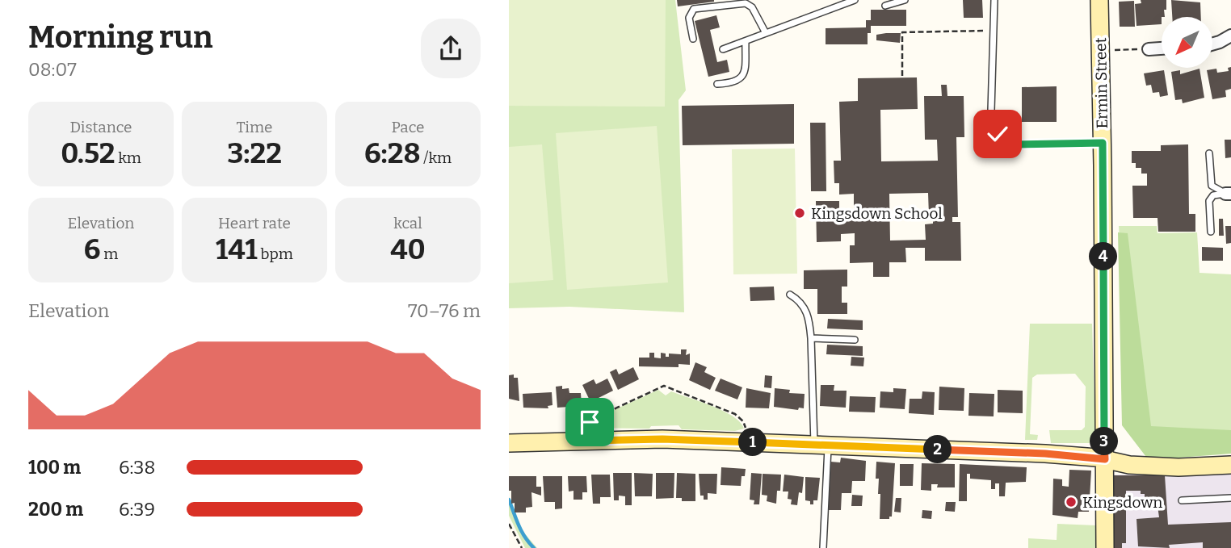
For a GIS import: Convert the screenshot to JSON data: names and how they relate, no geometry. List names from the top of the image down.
{
  "streets": {
    "main road": ["Ermin Street"]
  },
  "places": ["Kingsdown School", "Kingsdown"],
  "north": "bottom left",
  "page": {
    "heading": ["Morning run", "08:07"],
    "stats": [
      ["Distance", "0.52 km"],
      ["Time", "3:22"],
      ["Pace", "6:28 /km"],
      ["Elevation", "6 m"],
      ["Heart rate", "141 bpm"],
      ["kcal", "40"]
    ],
    "pins": [
      "4",
      "3",
      "1",
      "2"
    ],
    "chart": ["Elevation", "70–76 m"],
    "list": [
      {
        "name": "100 m",
        "note": "6:38"
      },
      {
        "name": "200 m",
        "note": "6:39"
      }
    ]
  }
}
